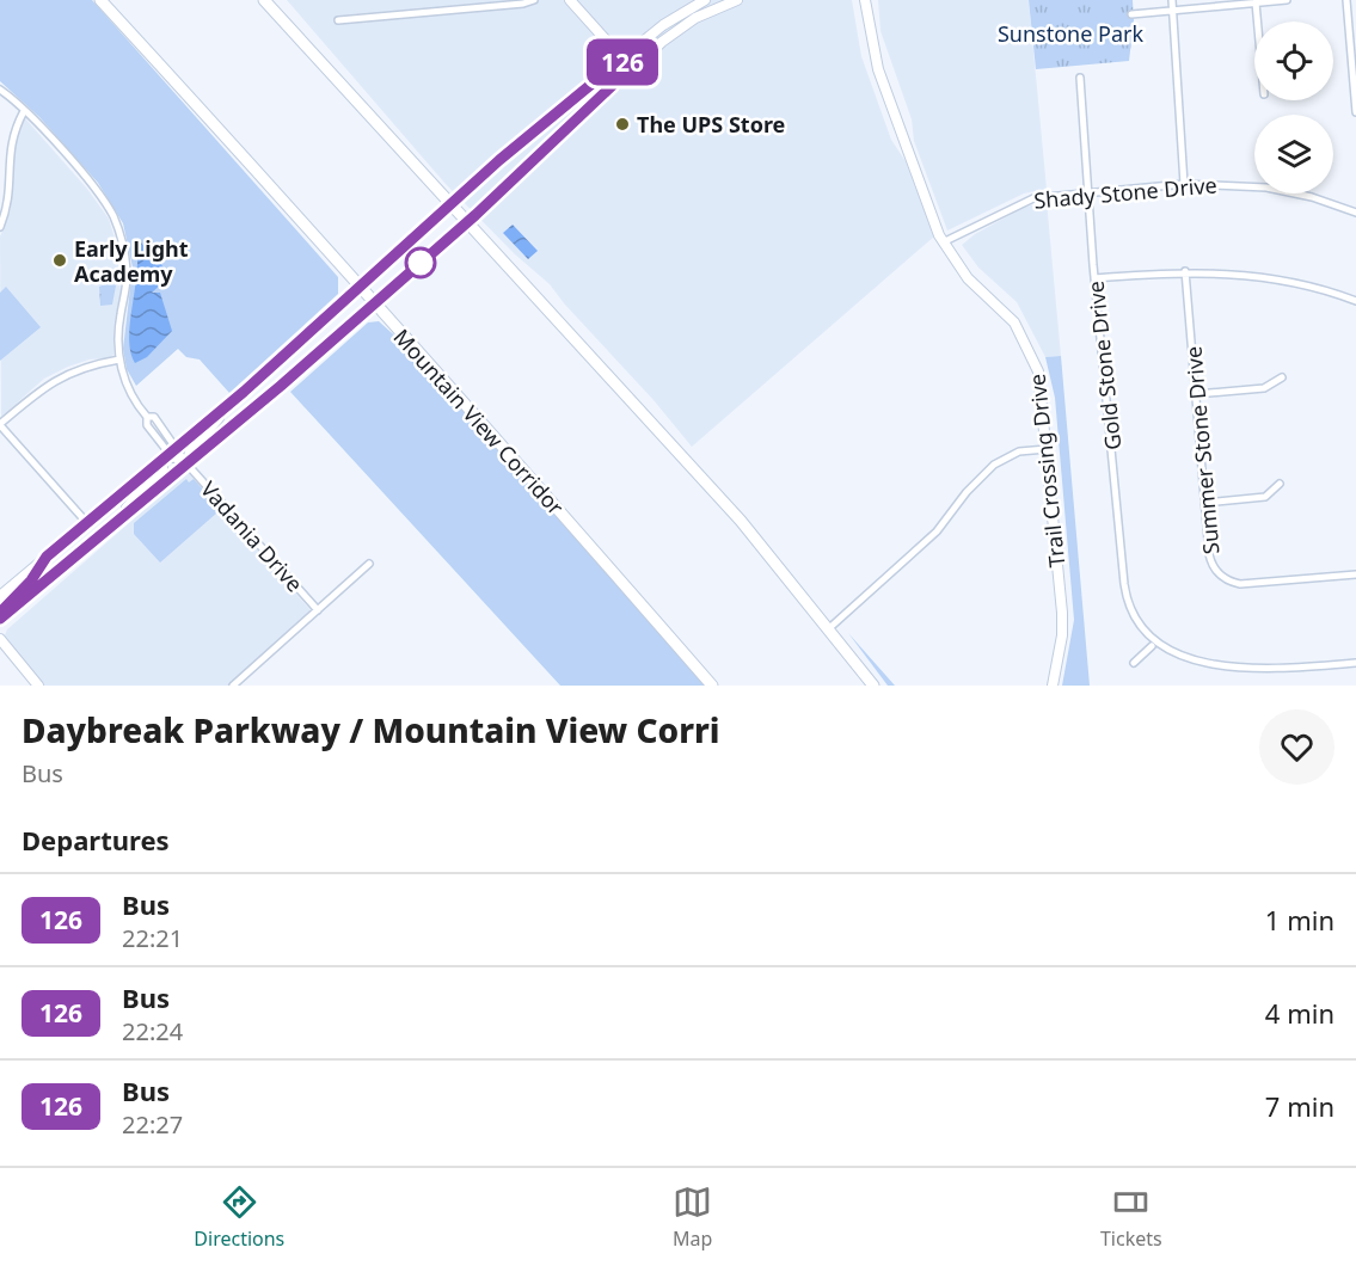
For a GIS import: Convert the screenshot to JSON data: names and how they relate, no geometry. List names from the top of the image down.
{
  "streets": {
    "highway": ["Mountain View Corridor"],
    "street": [
      "Shady Stone Drive",
      "Gold Stone Drive",
      "Summer Stone Drive",
      "Trail Crossing Drive",
      "Vadania Drive"
    ]
  },
  "crossings": [
    ["Shady Stone Drive", "Gold Stone Drive"],
    ["Shady Stone Drive", "Trail Crossing Drive"]
  ],
  "parks": ["Sunstone Park"],
  "places": ["The UPS Store", "Early Light Academy"],
  "lines": ["bus line 126"],
  "page": {
    "on_map": "126",
    "heading": [
      ["Daybreak Parkway / Mountain View Corri", "Bus"],
      "Departures"
    ],
    "list": [
      {
        "mark": "126",
        "name": "Bus",
        "note": "22:21",
        "value": "1 min"
      },
      {
        "mark": "126",
        "name": "Bus",
        "note": "22:24",
        "value": "4 min"
      },
      {
        "mark": "126",
        "name": "Bus",
        "note": "22:27",
        "value": "7 min"
      }
    ],
    "tabs": ["Directions", "Map", "Tickets"]
  }
}
